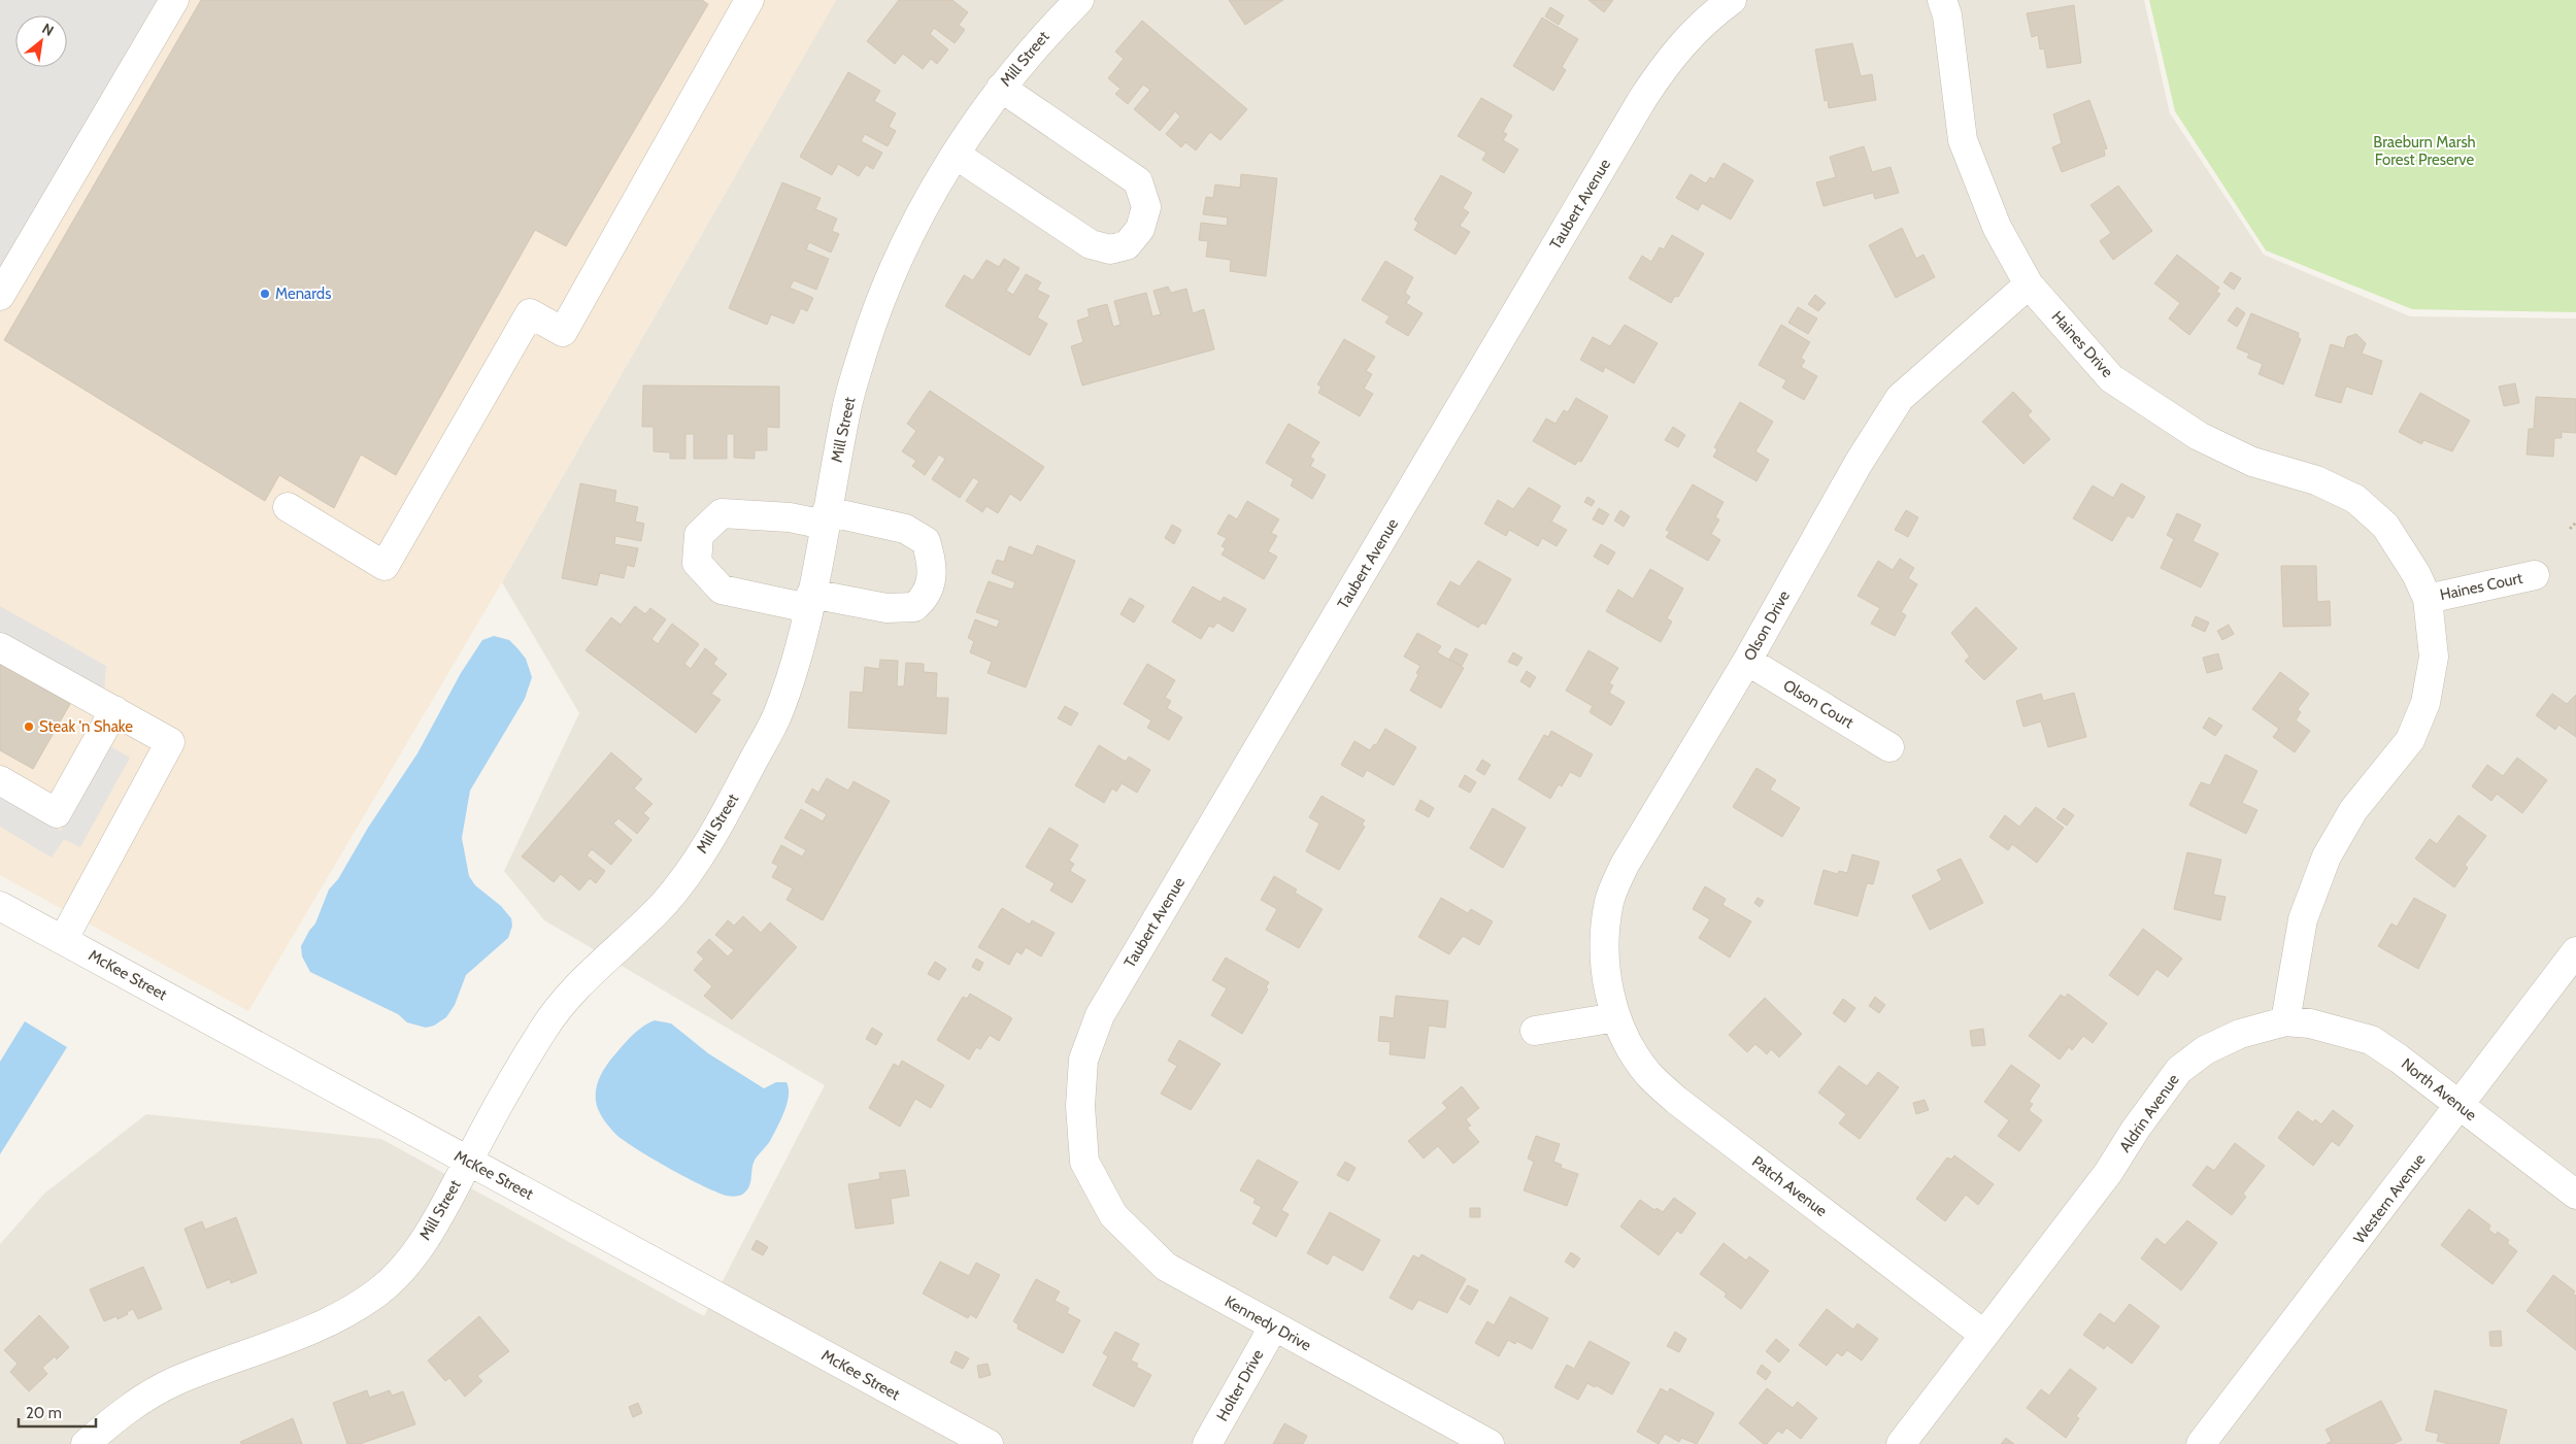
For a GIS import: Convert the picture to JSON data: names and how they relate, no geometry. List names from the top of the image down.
{
  "streets": {
    "street": [
      "Mill Street",
      "Taubert Avenue",
      "Haines Drive",
      "Haines Court",
      "Olson Drive",
      "Olson Court",
      "McKee Street",
      "North Avenue",
      "Aldrin Avenue",
      "Patch Avenue",
      "Western Avenue",
      "Kennedy Drive",
      "Holter Drive"
    ]
  },
  "crossings": [
    ["Mill Street", "McKee Street"],
    ["Taubert Avenue", "Kennedy Drive"],
    ["Haines Drive", "Haines Court"],
    ["Haines Drive", "Olson Drive"],
    ["Olson Drive", "Olson Court"],
    ["Olson Drive", "Patch Avenue"],
    ["North Avenue", "Aldrin Avenue"],
    ["North Avenue", "Western Avenue"],
    ["Aldrin Avenue", "Patch Avenue"],
    ["Kennedy Drive", "Holter Drive"]
  ],
  "parks": ["Braeburn Marsh Forest Preserve"],
  "places": ["Menards", "Steak 'n Shake"],
  "scale_bar": "20 m",
  "north": "top right"
}
